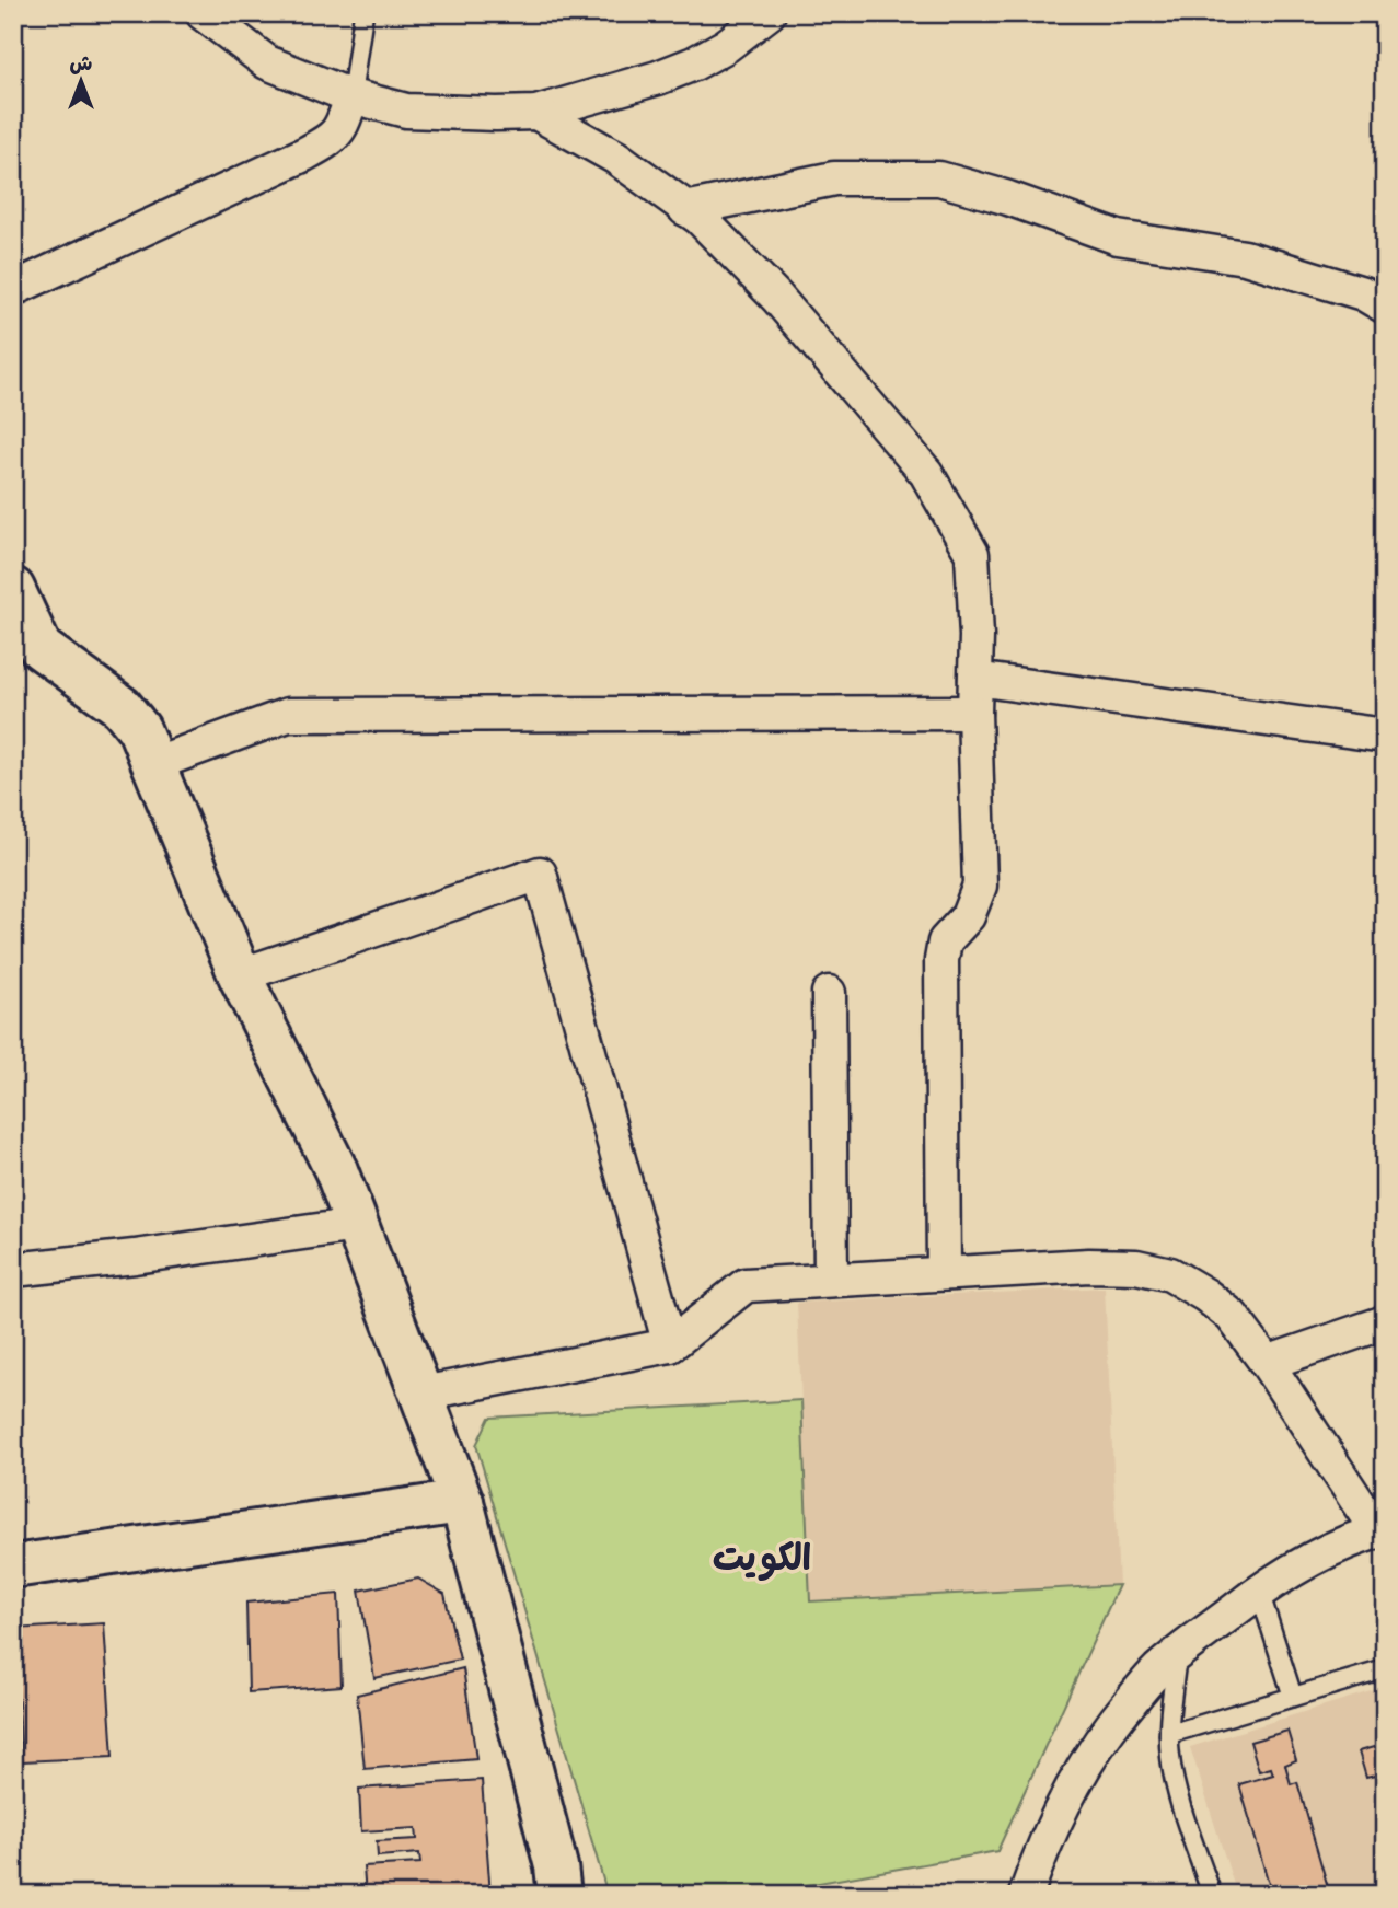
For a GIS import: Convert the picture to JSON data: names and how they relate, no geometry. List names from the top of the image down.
{
  "districts": ["الكويت"],
  "north": "top"
}
